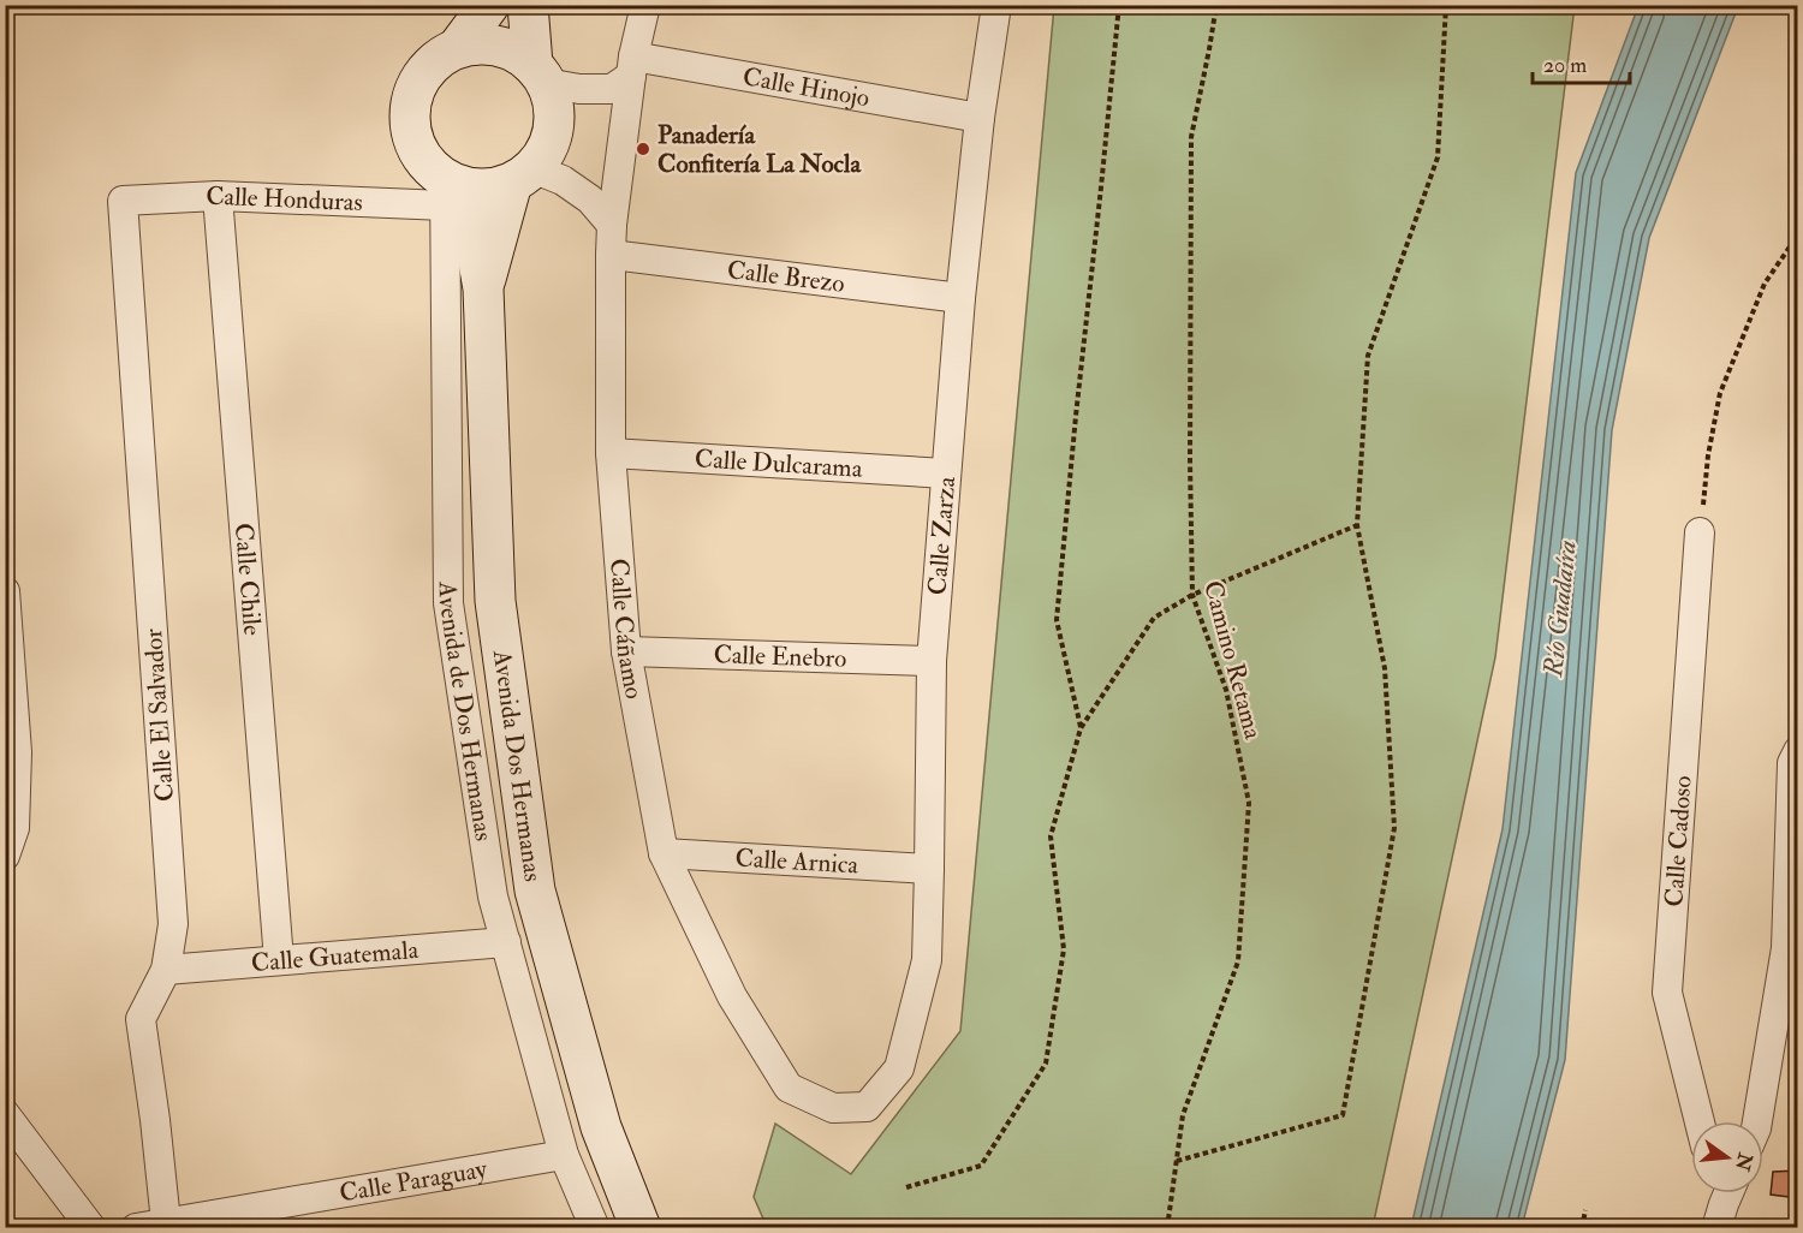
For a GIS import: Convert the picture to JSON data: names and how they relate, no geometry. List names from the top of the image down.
{
  "streets": {
    "main road": ["Avenida Dos Hermanas"],
    "street": [
      "Calle Hinojo",
      "Calle Honduras",
      "Calle Brezo",
      "Calle Dulcarama",
      "Calle Zarza",
      "Calle Chile",
      "Calle Cáñamo",
      "Calle Enebro",
      "Avenida de Dos Hermanas",
      "Calle El Salvador",
      "Calle Cadoso",
      "Calle Arnica",
      "Calle Guatemala",
      "Calle Paraguay"
    ],
    "path": ["Camino Retama"]
  },
  "crossings": [
    ["Calle Hinojo", "Calle Zarza"],
    ["Calle Hinojo", "Calle Cáñamo"],
    ["Calle Honduras", "Calle Chile"],
    ["Calle Honduras", "Avenida de Dos Hermanas"],
    ["Calle Honduras", "Calle El Salvador"],
    ["Calle Honduras", "Avenida Dos Hermanas"],
    ["Calle Brezo", "Calle Zarza"],
    ["Calle Brezo", "Calle Cáñamo"],
    ["Calle Dulcarama", "Calle Zarza"],
    ["Calle Dulcarama", "Calle Cáñamo"],
    ["Calle Zarza", "Calle Cáñamo"],
    ["Calle Zarza", "Calle Enebro"],
    ["Calle Zarza", "Calle Arnica"],
    ["Calle Chile", "Calle Guatemala"],
    ["Calle Cáñamo", "Calle Enebro"],
    ["Calle Cáñamo", "Calle Arnica"],
    ["Avenida de Dos Hermanas", "Avenida Dos Hermanas"],
    ["Avenida de Dos Hermanas", "Calle Guatemala"],
    ["Avenida de Dos Hermanas", "Calle Paraguay"],
    ["Calle El Salvador", "Calle Guatemala"],
    ["Calle El Salvador", "Calle Paraguay"]
  ],
  "water": ["Río Guadaíra"],
  "places": ["Panadería Confitería La Nocla"],
  "scale_bar": "20 m",
  "north": "right"
}
